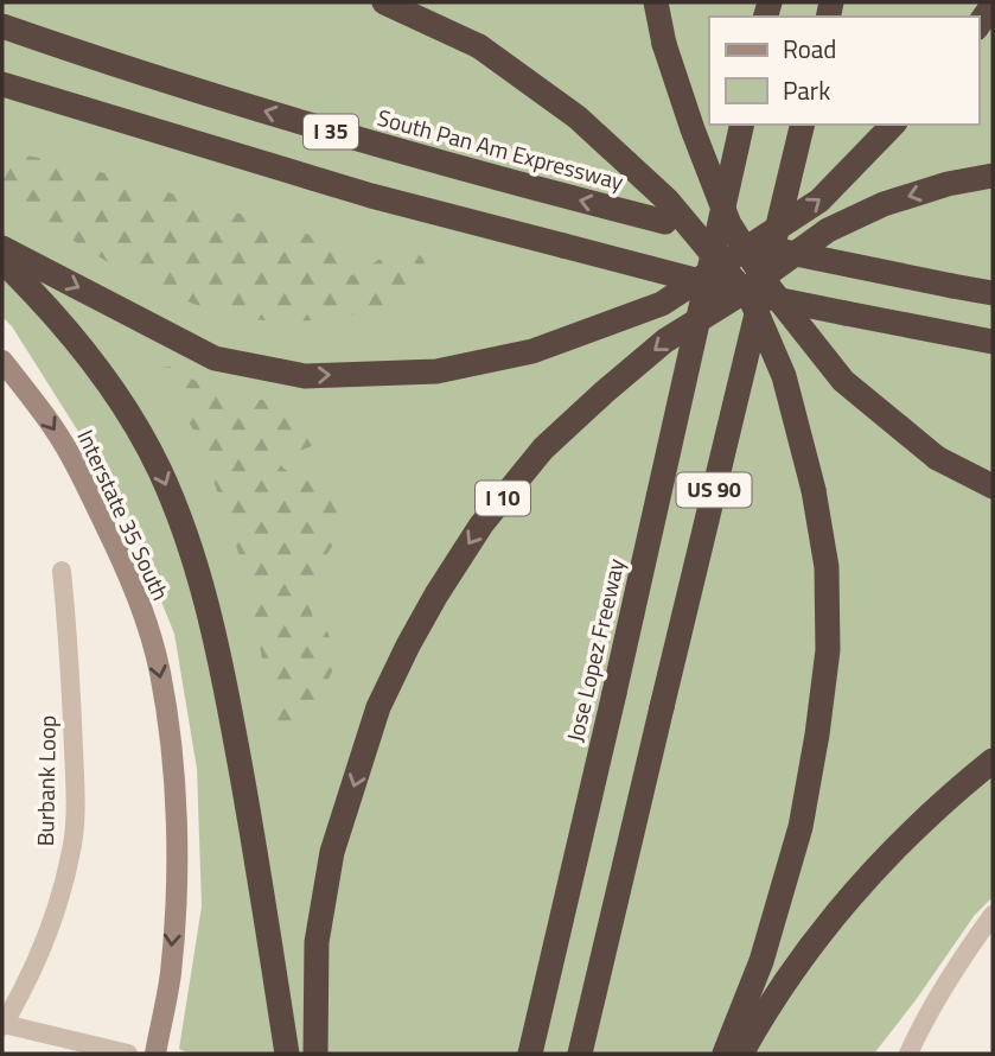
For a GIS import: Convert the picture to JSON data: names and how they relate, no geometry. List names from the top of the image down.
{
  "streets": {
    "highway": [
      "I 35",
      "South Pan Am Expressway",
      "US 90",
      "I 10",
      "Jose Lopez Freeway"
    ],
    "main road": ["Interstate 35 South"],
    "street": ["Burbank Loop"]
  },
  "one_way": ["Interstate 35 South"],
  "legend": ["Road", "Park"]
}
